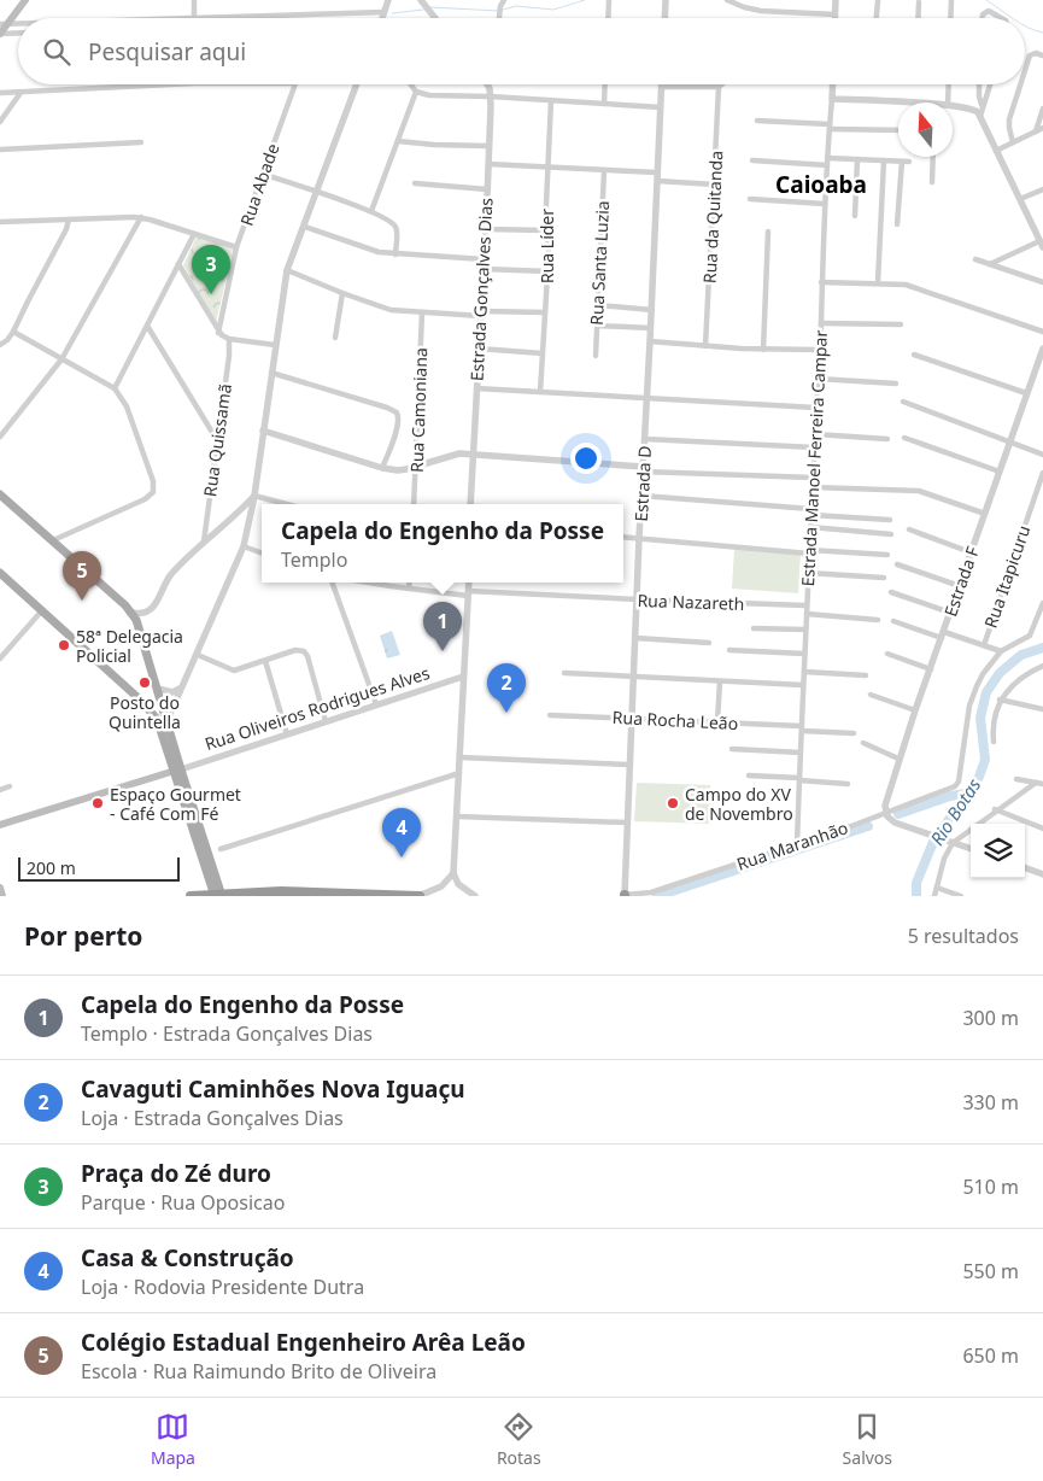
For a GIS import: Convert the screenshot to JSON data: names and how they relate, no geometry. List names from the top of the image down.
{
  "streets": {
    "main road": ["Rua Oliveiros Rodrigues Alves"],
    "street": [
      "Rua Abade",
      "Rua da Quitanda",
      "Rua Líder",
      "Rua Santa Luzia",
      "Estrada Gonçalves Dias",
      "Rua Camoniana",
      "Rua Quissamã",
      "Estrada Manoel Ferreira Campar",
      "Estrada D",
      "Rua Itapicuru",
      "Estrada F",
      "Rua Nazareth",
      "Rua Rocha Leão",
      "Rua Maranhão"
    ]
  },
  "crossings": [
    ["Estrada Manoel Ferreira Campar", "Rua Nazareth"],
    ["Estrada Manoel Ferreira Campar", "Rua Rocha Leão"],
    ["Estrada Manoel Ferreira Campar", "Rua Maranhão"],
    ["Estrada D", "Rua Nazareth"],
    ["Estrada D", "Rua Rocha Leão"],
    ["Estrada D", "Rua Maranhão"],
    ["Estrada F", "Rua Maranhão"]
  ],
  "districts": ["Caioaba"],
  "water": ["Rio Botas"],
  "places": [
    "58ª Delegacia Policial",
    "Posto do Quintella",
    "Espaço Gourmet - Café Com Fé",
    "Campo do XV de Novembro"
  ],
  "scale_bar": "200 m",
  "north": "top",
  "page": {
    "search": "Pesquisar aqui",
    "pins": [
      "3",
      "5",
      "1",
      "2",
      "4"
    ],
    "popup": ["Capela do Engenho da Posse", "Templo"],
    "scale": "200 m",
    "heading": ["Por perto", "5 resultados"],
    "list": [
      {
        "mark": "1",
        "name": "Capela do Engenho da Posse",
        "note": "Templo · Estrada Gonçalves Dias",
        "value": "300 m"
      },
      {
        "mark": "2",
        "name": "Cavaguti Caminhões Nova Iguaçu",
        "note": "Loja · Estrada Gonçalves Dias",
        "value": "330 m"
      },
      {
        "mark": "3",
        "name": "Praça do Zé duro",
        "note": "Parque · Rua Oposicao",
        "value": "510 m"
      },
      {
        "mark": "4",
        "name": "Casa & Construção",
        "note": "Loja · Rodovia Presidente Dutra",
        "value": "550 m"
      },
      {
        "mark": "5",
        "name": "Colégio Estadual Engenheiro Arêa Leão",
        "note": "Escola · Rua Raimundo Brito de Oliveira",
        "value": "650 m"
      }
    ],
    "nav": ["Mapa", "Rotas", "Salvos"]
  }
}
